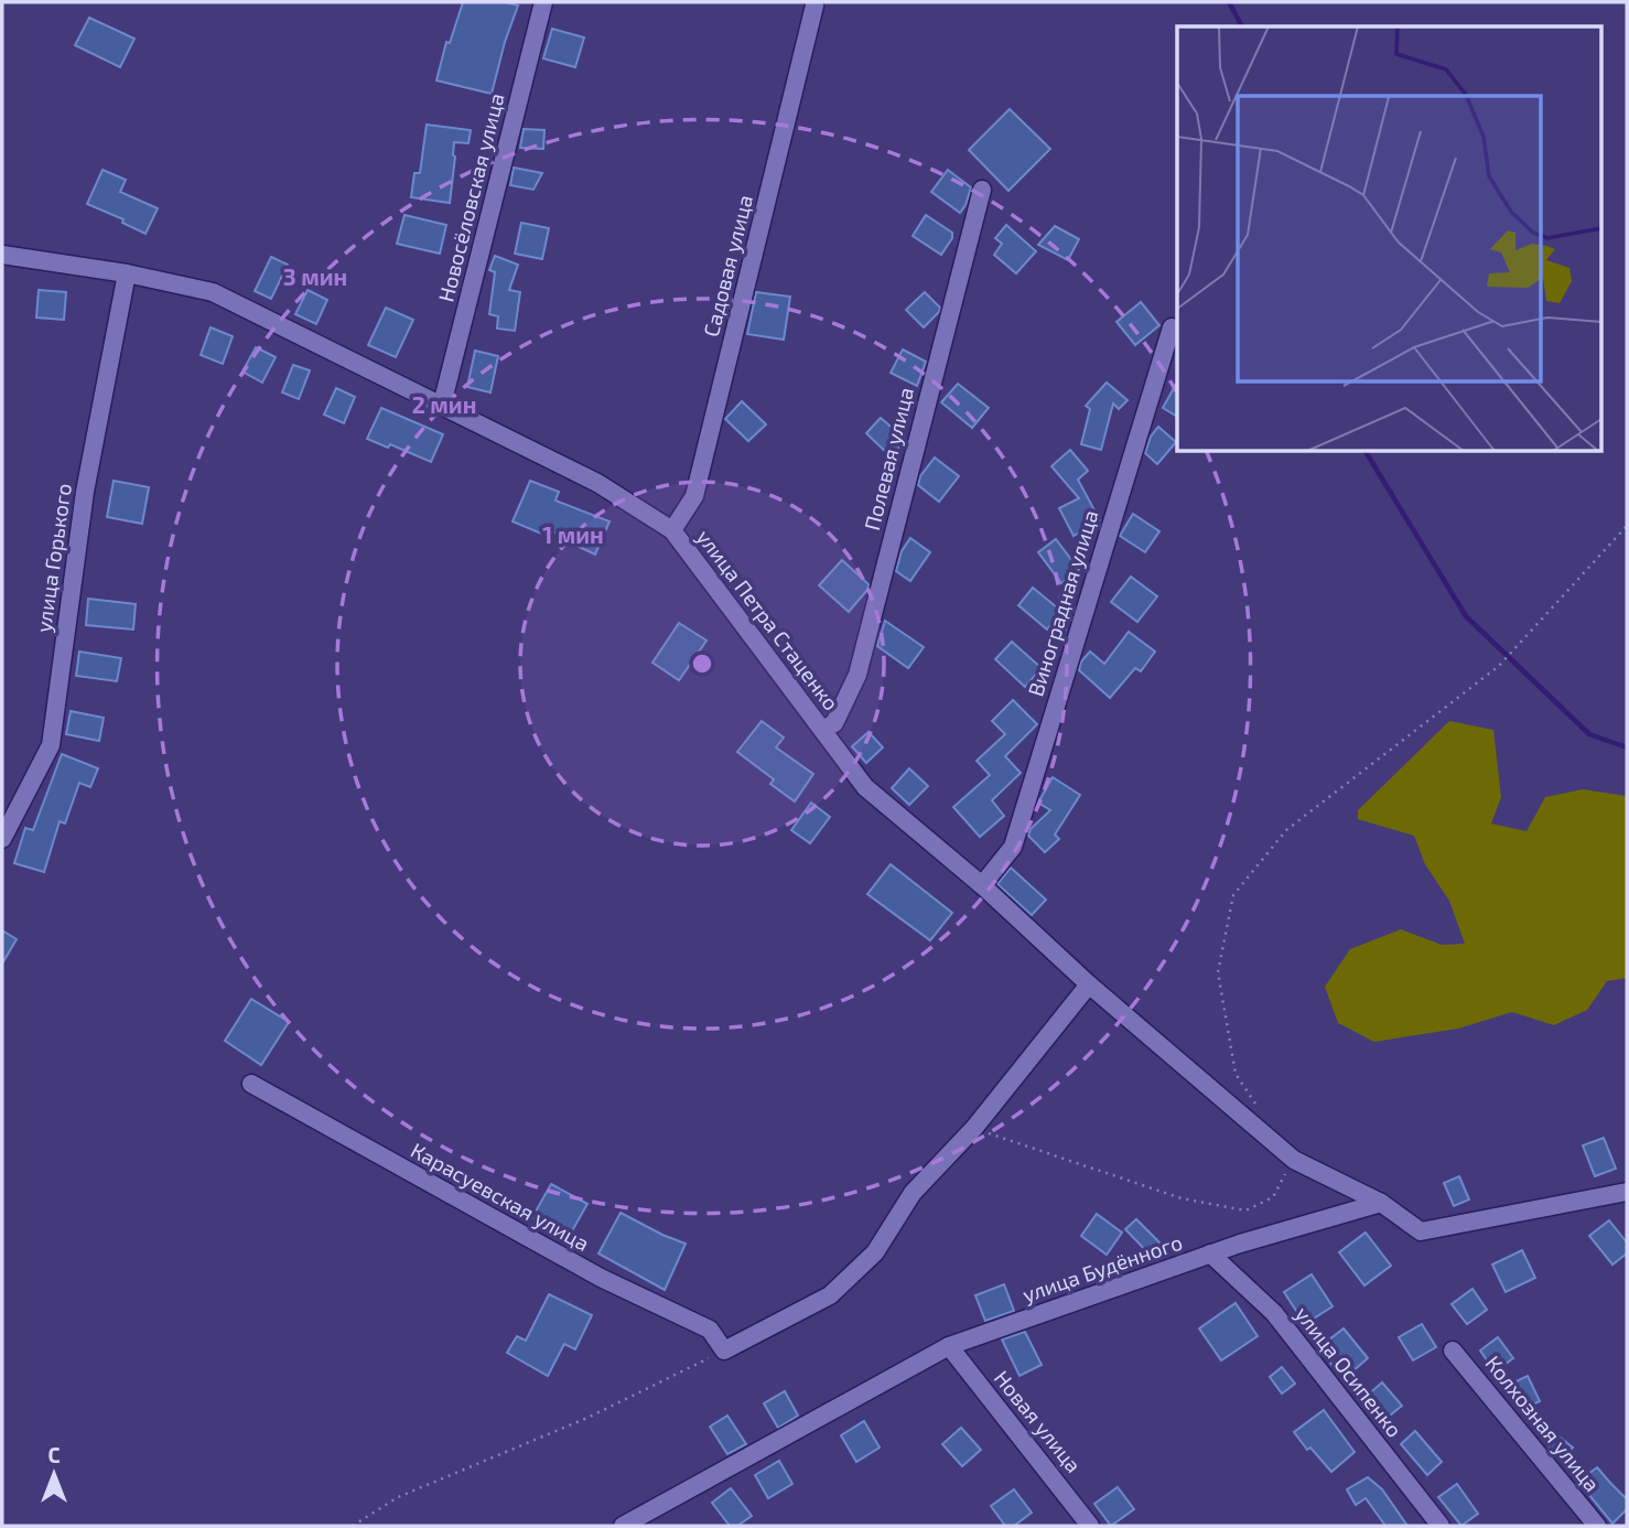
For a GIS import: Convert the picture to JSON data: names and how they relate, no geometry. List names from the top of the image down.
{
  "streets": {
    "street": [
      "Новосёловская улица",
      "Садовая улица",
      "Полевая улица",
      "улица Горького",
      "Виноградная улица",
      "улица Петра Стаценко",
      "Карасуевская улица",
      "улица Будённого",
      "улица Осипенко",
      "Новая улица",
      "Колхозная улица"
    ]
  },
  "crossings": [
    ["Новосёловская улица", "улица Петра Стаценко"],
    ["Садовая улица", "улица Петра Стаценко"],
    ["Полевая улица", "улица Петра Стаценко"],
    ["улица Горького", "улица Петра Стаценко"],
    ["Виноградная улица", "улица Петра Стаценко"],
    ["улица Петра Стаценко", "улица Будённого"],
    ["улица Будённого", "улица Осипенко"],
    ["улица Будённого", "Новая улица"]
  ],
  "north": "top",
  "rings": ["3 мин", "2 мин", "1 мин"]
}
